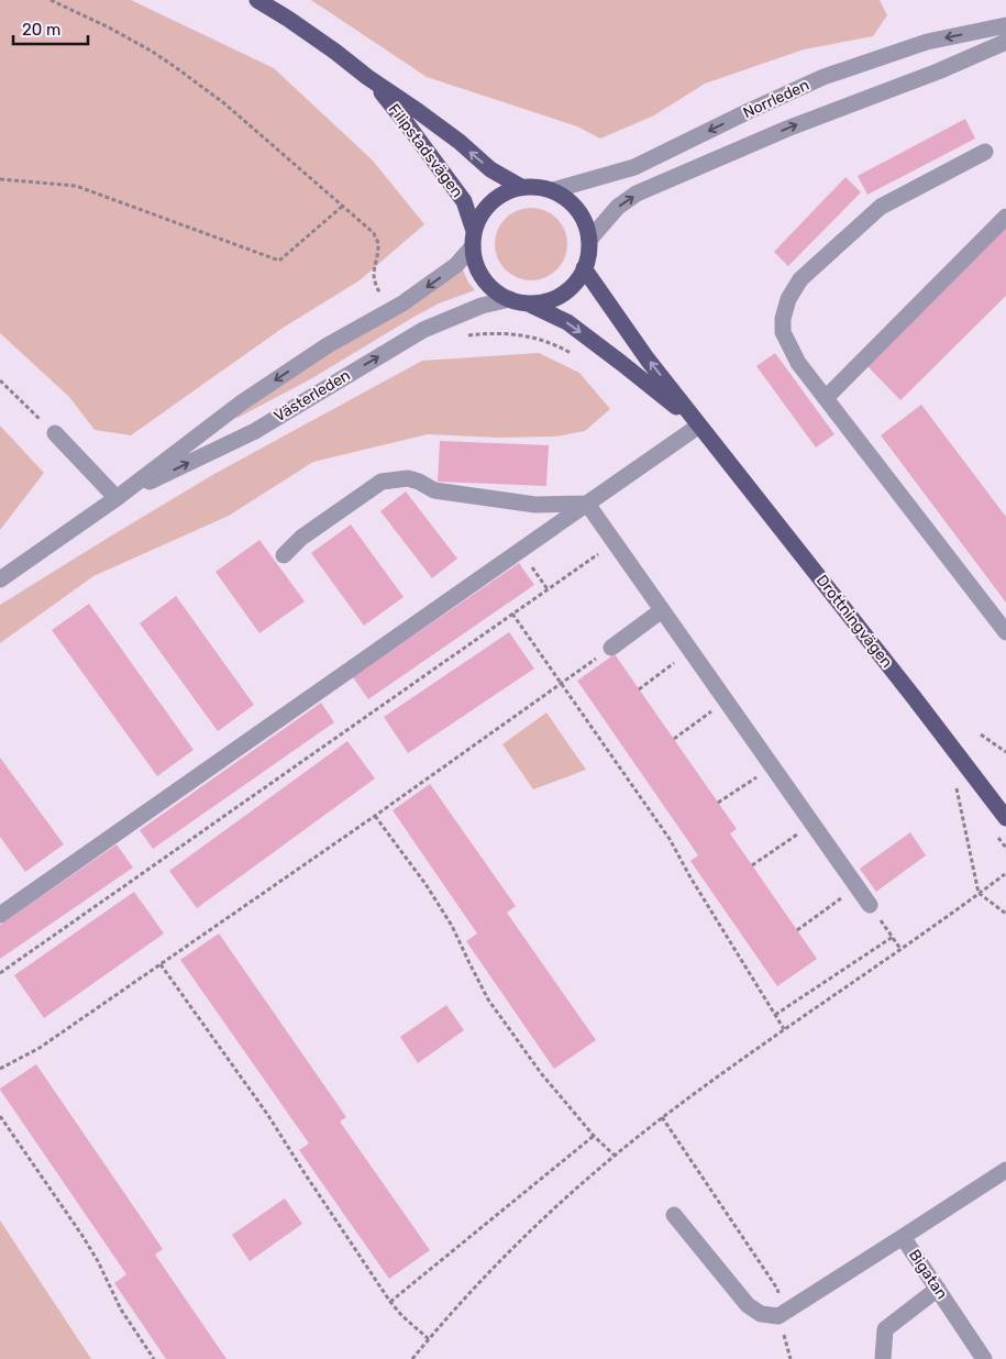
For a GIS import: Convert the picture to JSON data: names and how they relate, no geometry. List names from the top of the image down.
{
  "streets": {
    "main road": ["Filipstadsvägen", "Drottningvägen"],
    "street": ["Norrleden", "Västerleden", "Bigatan"]
  },
  "crossings": [
    ["Norrleden", "Filipstadsvägen"],
    ["Norrleden", "Västerleden"],
    ["Norrleden", "Drottningvägen"],
    ["Filipstadsvägen", "Västerleden"],
    ["Filipstadsvägen", "Drottningvägen"],
    ["Västerleden", "Drottningvägen"]
  ],
  "scale_bar": "20 m"
}
